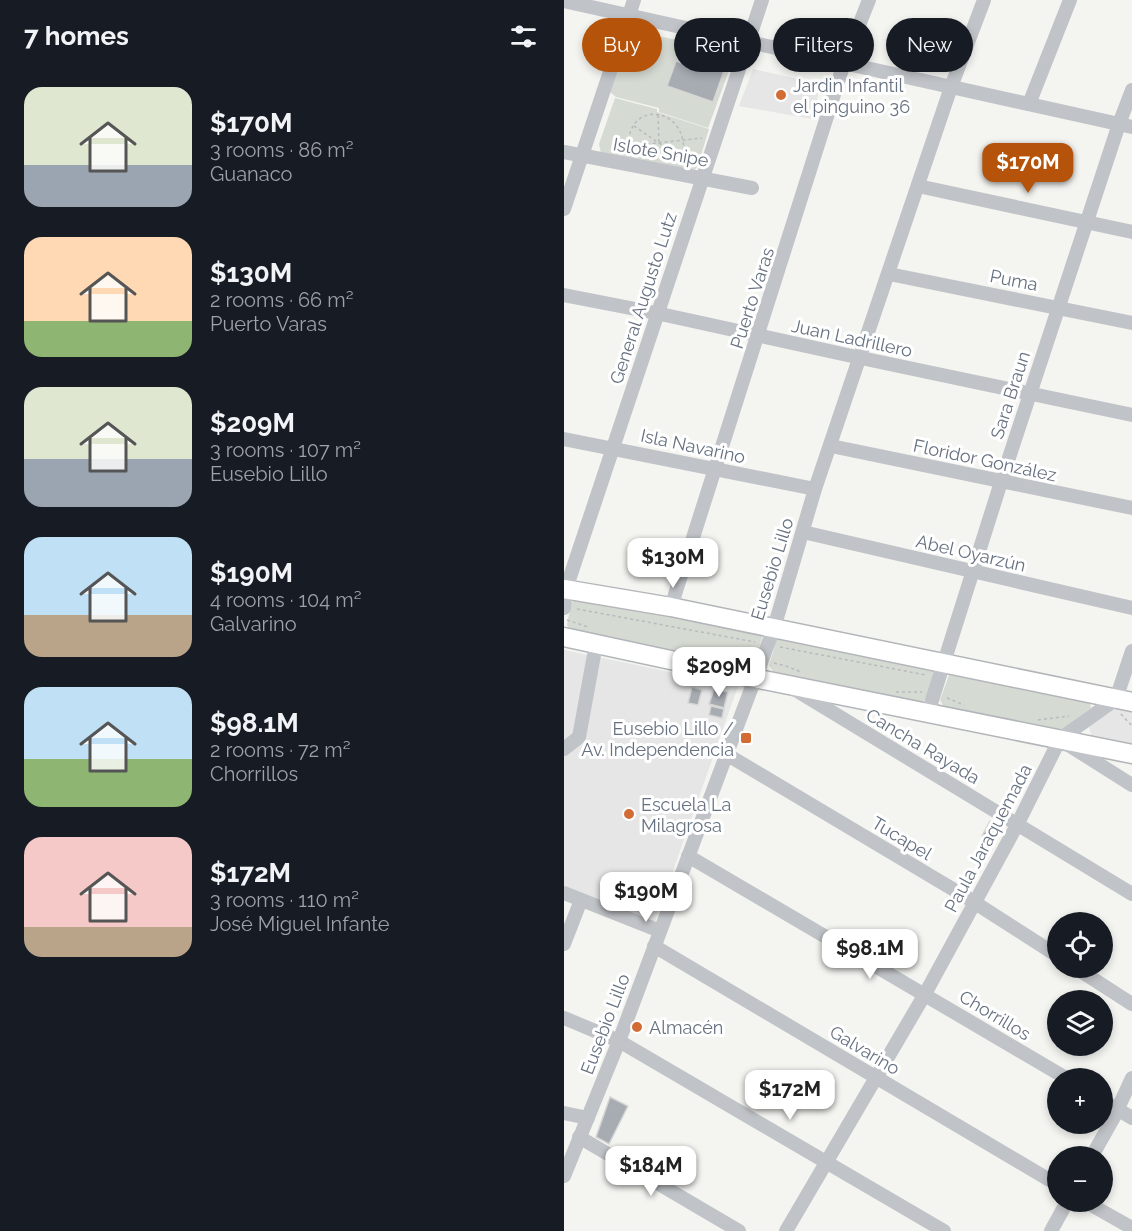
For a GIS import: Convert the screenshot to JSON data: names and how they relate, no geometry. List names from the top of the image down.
{
  "streets": {
    "street": [
      "Islote Snipe",
      "Puma",
      "General Augusto Lutz",
      "Puerto Varas",
      "Juan Ladrillero",
      "Sara Braun",
      "Isla Navarino",
      "Floridor González",
      "Abel Oyarzún",
      "Eusebio Lillo",
      "Cancha Rayada",
      "Tucapel",
      "Paula Jaraquemada",
      "Chorrillos",
      "Galvarino"
    ]
  },
  "crossings": [
    ["Islote Snipe", "General Augusto Lutz"],
    ["Puma", "Sara Braun"],
    ["Puma", "Eusebio Lillo"],
    ["General Augusto Lutz", "Juan Ladrillero"],
    ["General Augusto Lutz", "Isla Navarino"],
    ["Puerto Varas", "Juan Ladrillero"],
    ["Puerto Varas", "Isla Navarino"],
    ["Juan Ladrillero", "Sara Braun"],
    ["Juan Ladrillero", "Eusebio Lillo"],
    ["Sara Braun", "Floridor González"],
    ["Sara Braun", "Abel Oyarzún"],
    ["Isla Navarino", "Eusebio Lillo"],
    ["Floridor González", "Eusebio Lillo"],
    ["Abel Oyarzún", "Eusebio Lillo"],
    ["Eusebio Lillo", "Tucapel"],
    ["Eusebio Lillo", "Chorrillos"],
    ["Eusebio Lillo", "Galvarino"],
    ["Cancha Rayada", "Paula Jaraquemada"],
    ["Tucapel", "Paula Jaraquemada"],
    ["Paula Jaraquemada", "Chorrillos"],
    ["Paula Jaraquemada", "Galvarino"]
  ],
  "places": {
    "other": ["Jardin Infantil el pinguino 36", "Escuela La Milagrosa", "Almacén"],
    "transit": ["Eusebio Lillo / Av. Independencia"]
  },
  "page": {
    "heading": "7 homes",
    "chip": [
      "Buy",
      "Rent",
      "Filters",
      "New"
    ],
    "list": [
      {
        "name": "$170M",
        "note": "3 rooms · 86 m² · Guanaco"
      },
      {
        "name": "$130M",
        "note": "2 rooms · 66 m² · Puerto Varas"
      },
      {
        "name": "$209M",
        "note": "3 rooms · 107 m² · Eusebio Lillo"
      },
      {
        "name": "$190M",
        "note": "4 rooms · 104 m² · Galvarino"
      },
      {
        "name": "$98.1M",
        "note": "2 rooms · 72 m² · Chorrillos"
      },
      {
        "name": "$172M",
        "note": "3 rooms · 110 m² · José Miguel Infante"
      }
    ],
    "price": [
      "$170M",
      "$130M",
      "$209M",
      "$190M",
      "$98.1M",
      "$172M",
      "$184M"
    ],
    "map_buttons": ["+", "−"]
  }
}
